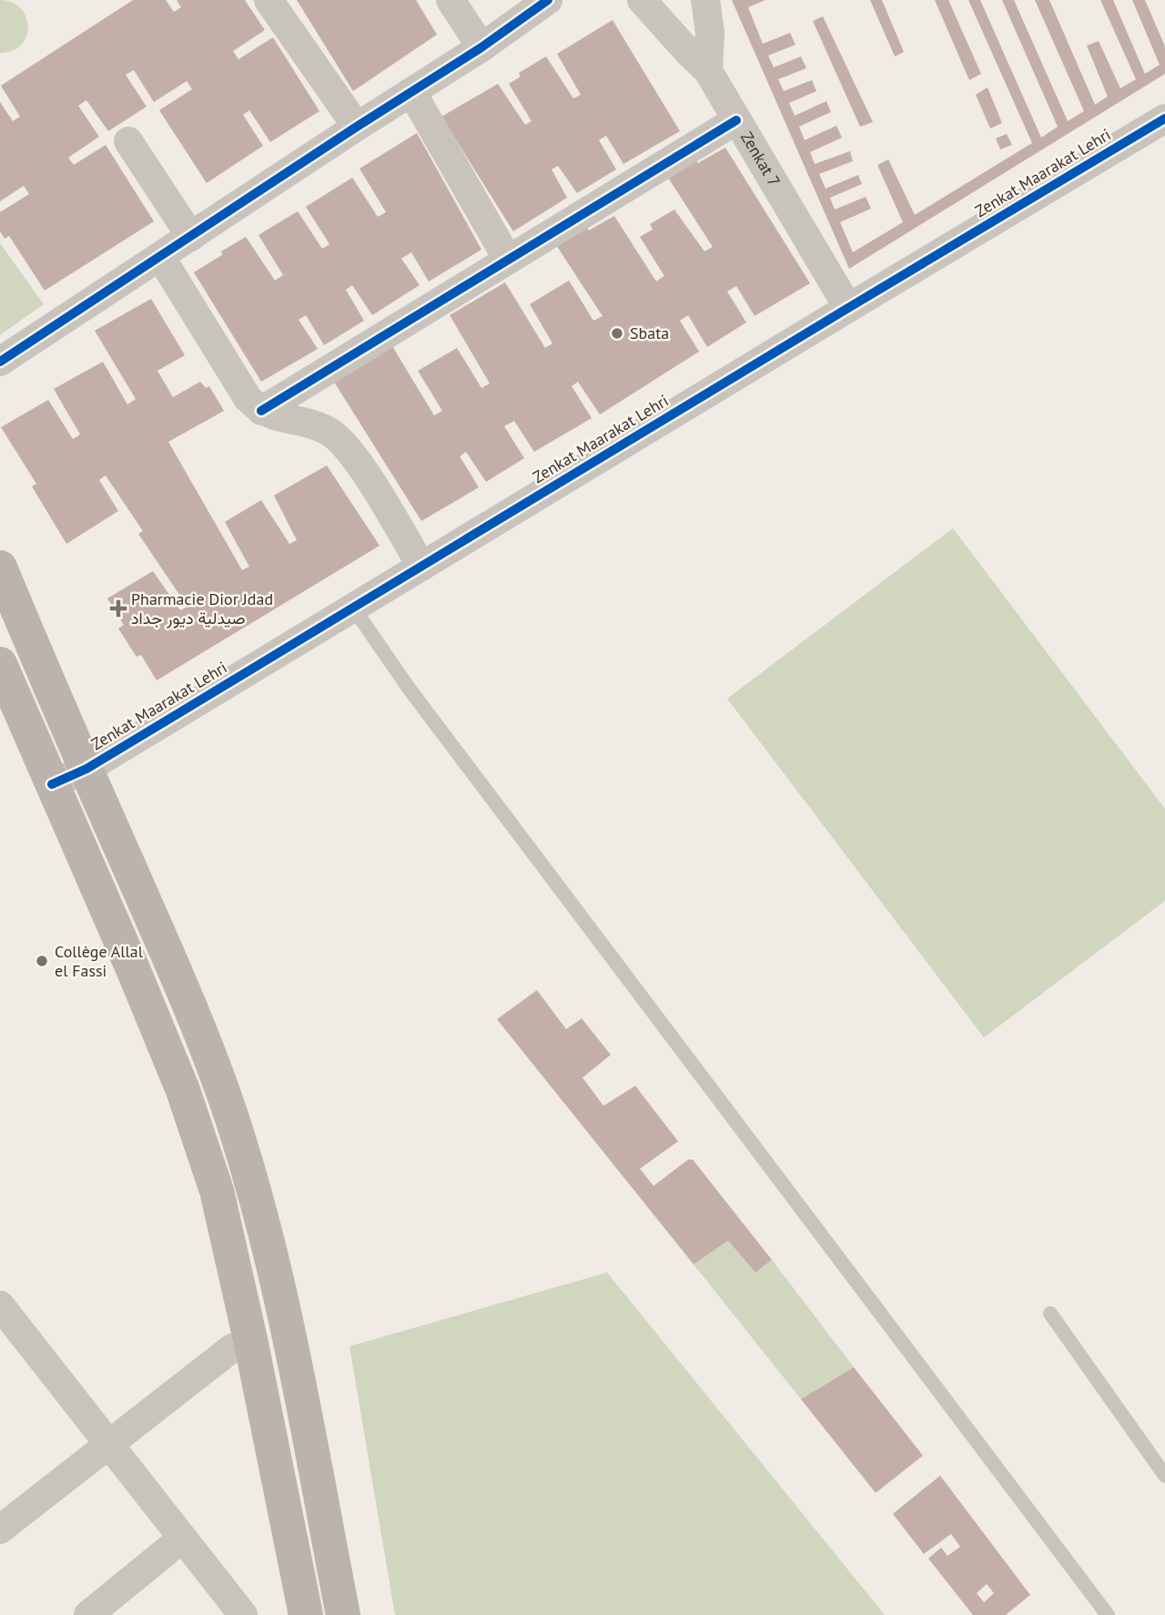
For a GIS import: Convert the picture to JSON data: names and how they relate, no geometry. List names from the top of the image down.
{
  "streets": {
    "street": ["Zenkat 7", "Zenkat Maarakat Lehri"]
  },
  "crossings": [
    ["Zenkat 7", "Zenkat Maarakat Lehri"]
  ],
  "places": {
    "other": ["Sbata", "Collège Allal el Fassi"],
    "health": ["Pharmacie Dior Jdad صيدلية ديور جداد"]
  }
}
